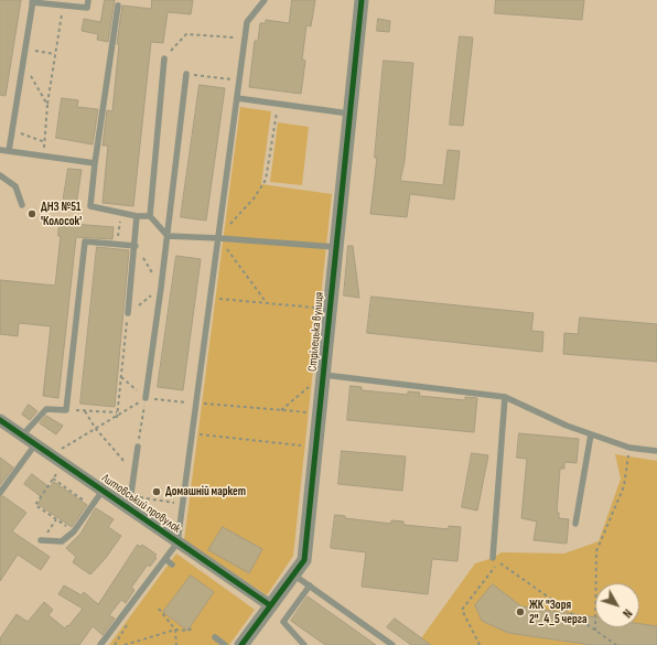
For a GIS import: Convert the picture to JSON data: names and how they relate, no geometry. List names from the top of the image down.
{
  "streets": {
    "street": ["Стрілецька вулиця", "Литовський провулок"]
  },
  "crossings": [
    ["Стрілецька вулиця", "Литовський провулок"]
  ],
  "places": ["ДНЗ №51 'Колосок'", "Домашній маркет", "ЖК \"Зоря 2\"_4_5 черга"],
  "north": "bottom right"
}
